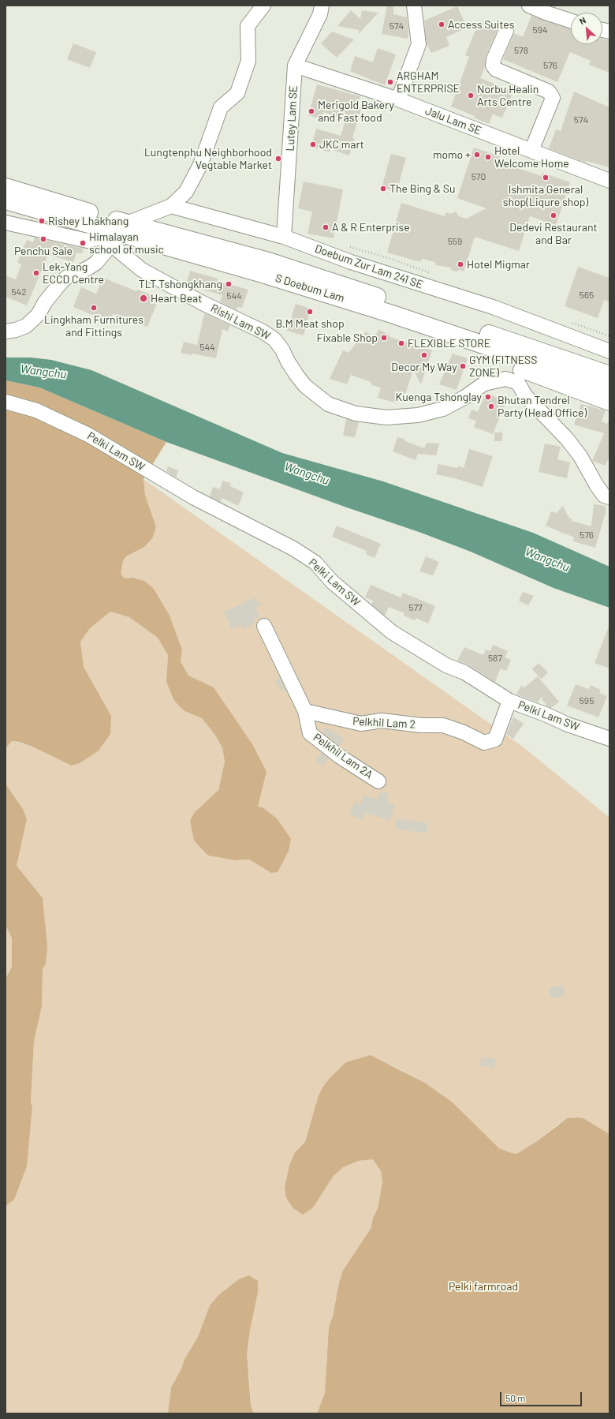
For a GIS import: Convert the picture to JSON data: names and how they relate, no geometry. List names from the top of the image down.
{
  "streets": {
    "highway": ["S Doebum Lam"],
    "street": [
      "Lutey Lam SE",
      "Jalu Lam SE",
      "Doebum Zur Lam 241 SE",
      "Rishi Lam SW",
      "Pelki Lam SW",
      "Pelkhil Lam 2",
      "Pelkhil Lam 2A"
    ]
  },
  "crossings": [
    ["Lutey Lam SE", "Jalu Lam SE"],
    ["Lutey Lam SE", "Doebum Zur Lam 241 SE"],
    ["S Doebum Lam", "Rishi Lam SW"],
    ["Pelki Lam SW", "Pelkhil Lam 2"],
    ["Pelkhil Lam 2", "Pelkhil Lam 2A"]
  ],
  "water": ["Wangchu"],
  "parks": ["Pelki farmroad"],
  "places": [
    "Access Suites",
    "ARGHAM ENTERPRISE",
    "Norbu Healin Arts Centre",
    "Merigold Bakery and Fast food",
    "JKC mart",
    "momo +",
    "Hotel Welcome Home",
    "Lungtenphu Neighborhood Vegtable Market",
    "Ishmita General shop(Liqure shop)",
    "The Bing & Su",
    "Dedevi Restaurant and Bar",
    "Rishey Lhakhang",
    "A & R Enterprise",
    "Penchu Sale",
    "Himalayan school of music",
    "Hotel Migmar",
    "Lek-Yang ECCD Centre",
    "TLT Tshongkhang",
    "Heart Beat",
    "Lingkham Furnitures and Fittings",
    "B.M Meat shop",
    "Fixable Shop",
    "FLEXIBLE STORE",
    "Decor My Way",
    "GYM (FITNESS ZONE)",
    "Kuenga Tshonglay",
    "Bhutan Tendrel Party (Head Office)"
  ],
  "house_numbers": [
    "574",
    "594",
    "578",
    "576",
    "574",
    "570",
    "559",
    "542",
    "565",
    "544",
    "544",
    "576",
    "577",
    "587",
    "595"
  ],
  "scale_bar": "50 m",
  "north": "top left"
}
